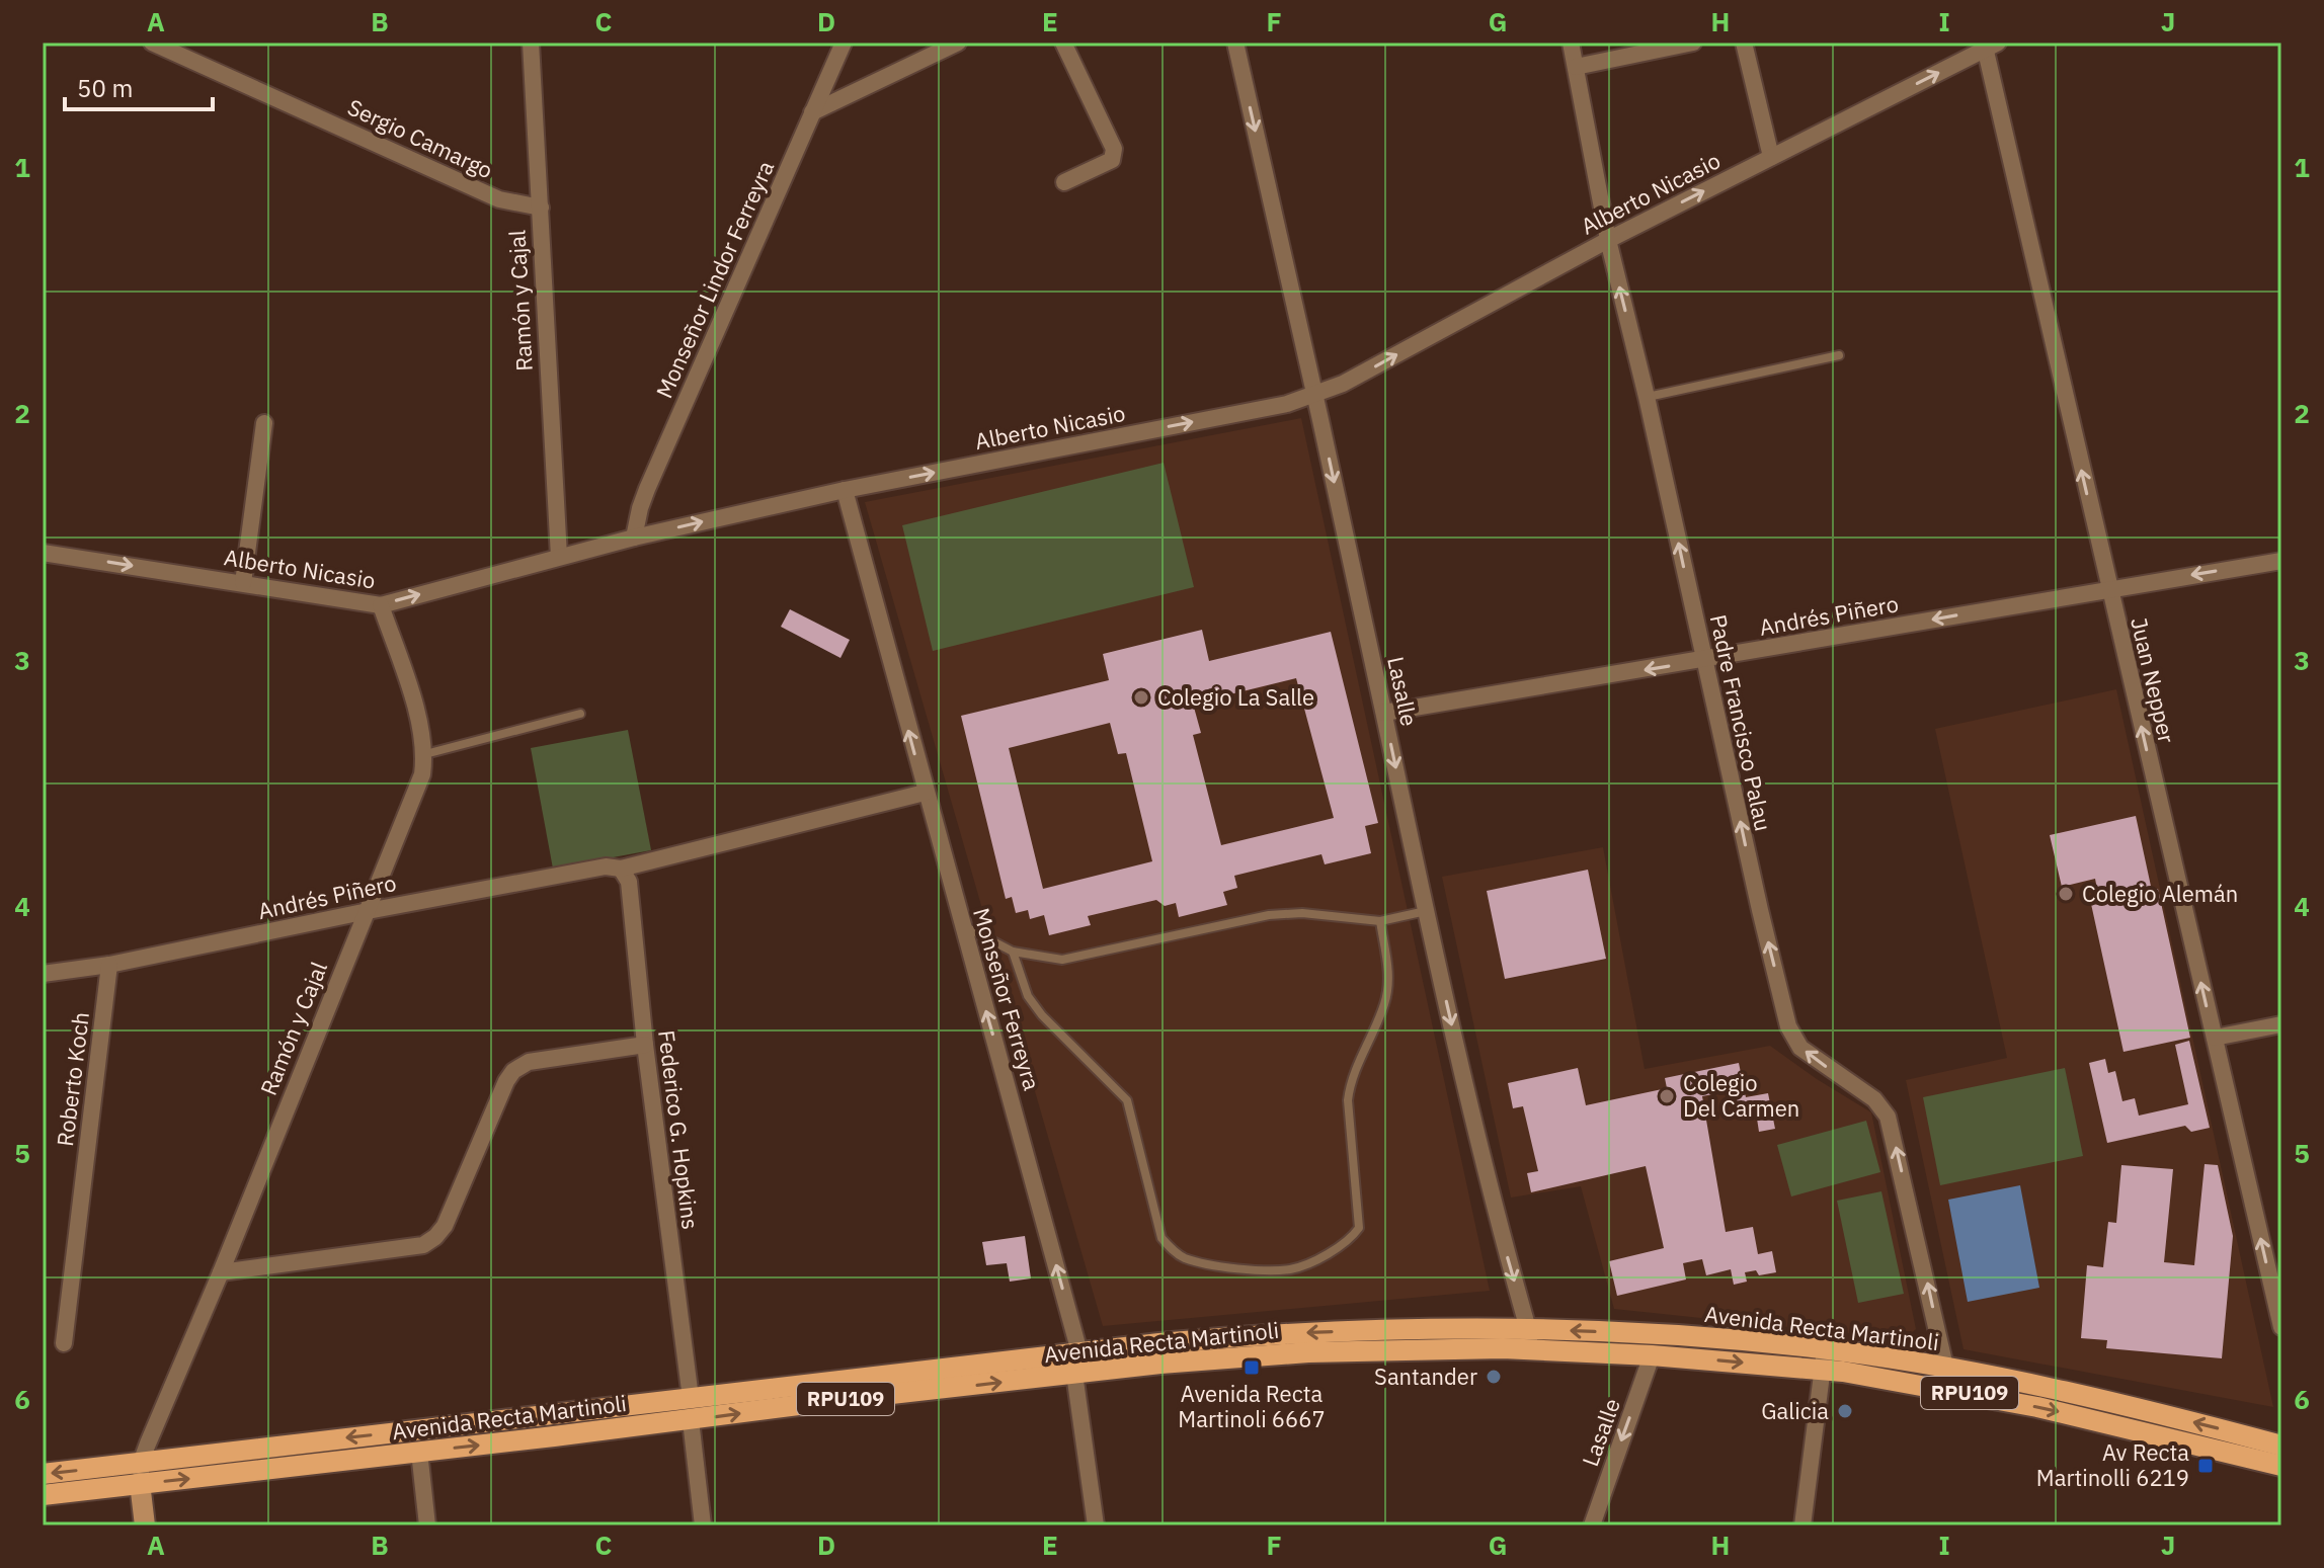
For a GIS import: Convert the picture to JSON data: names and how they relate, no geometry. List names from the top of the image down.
{
  "streets": {
    "main road": ["Ramón y Cajal", "Avenida Recta Martinoli", "RPU109"],
    "street": [
      "Sergio Camargo",
      "Alberto Nicasio",
      "Monseñor Lindor Ferreyra",
      "Andrés Piñero",
      "Juan Nepper",
      "Lasalle",
      "Padre Francisco Palau",
      "Monseñor Ferreyra",
      "Roberto Koch",
      "Federico G. Hopkins"
    ]
  },
  "crossings": [
    ["Sergio Camargo", "Ramón y Cajal"],
    ["Alberto Nicasio", "Monseñor Lindor Ferreyra"],
    ["Alberto Nicasio", "Ramón y Cajal"],
    ["Alberto Nicasio", "Juan Nepper"],
    ["Alberto Nicasio", "Lasalle"],
    ["Alberto Nicasio", "Padre Francisco Palau"],
    ["Alberto Nicasio", "Monseñor Ferreyra"],
    ["Ramón y Cajal", "Andrés Piñero"],
    ["Ramón y Cajal", "Avenida Recta Martinoli"],
    ["Andrés Piñero", "Juan Nepper"],
    ["Andrés Piñero", "Lasalle"],
    ["Andrés Piñero", "Padre Francisco Palau"],
    ["Andrés Piñero", "Monseñor Ferreyra"],
    ["Andrés Piñero", "Roberto Koch"],
    ["Andrés Piñero", "Federico G. Hopkins"],
    ["Lasalle", "Avenida Recta Martinoli"],
    ["Padre Francisco Palau", "Avenida Recta Martinoli"],
    ["Monseñor Ferreyra", "Avenida Recta Martinoli"],
    ["Federico G. Hopkins", "Avenida Recta Martinoli"]
  ],
  "one_way": [
    "Alberto Nicasio",
    "Andrés Piñero",
    "Juan Nepper",
    "Lasalle",
    "Padre Francisco Palau",
    "Monseñor Ferreyra"
  ],
  "places": {
    "other": [
      "Colegio La Salle",
      "Colegio Alemán",
      "Colegio Del Carmen",
      "Santander",
      "Galicia"
    ],
    "transit": ["Avenida Recta Martinoli 6667", "Av Recta Martinolli 6219"]
  },
  "scale_bar": "50 m",
  "grid": {
    "columns": [
      "A",
      "B",
      "C",
      "D",
      "E",
      "F",
      "G",
      "H",
      "I",
      "J"
    ],
    "rows": [
      "1",
      "2",
      "3",
      "4",
      "5",
      "6"
    ]
  }
}
